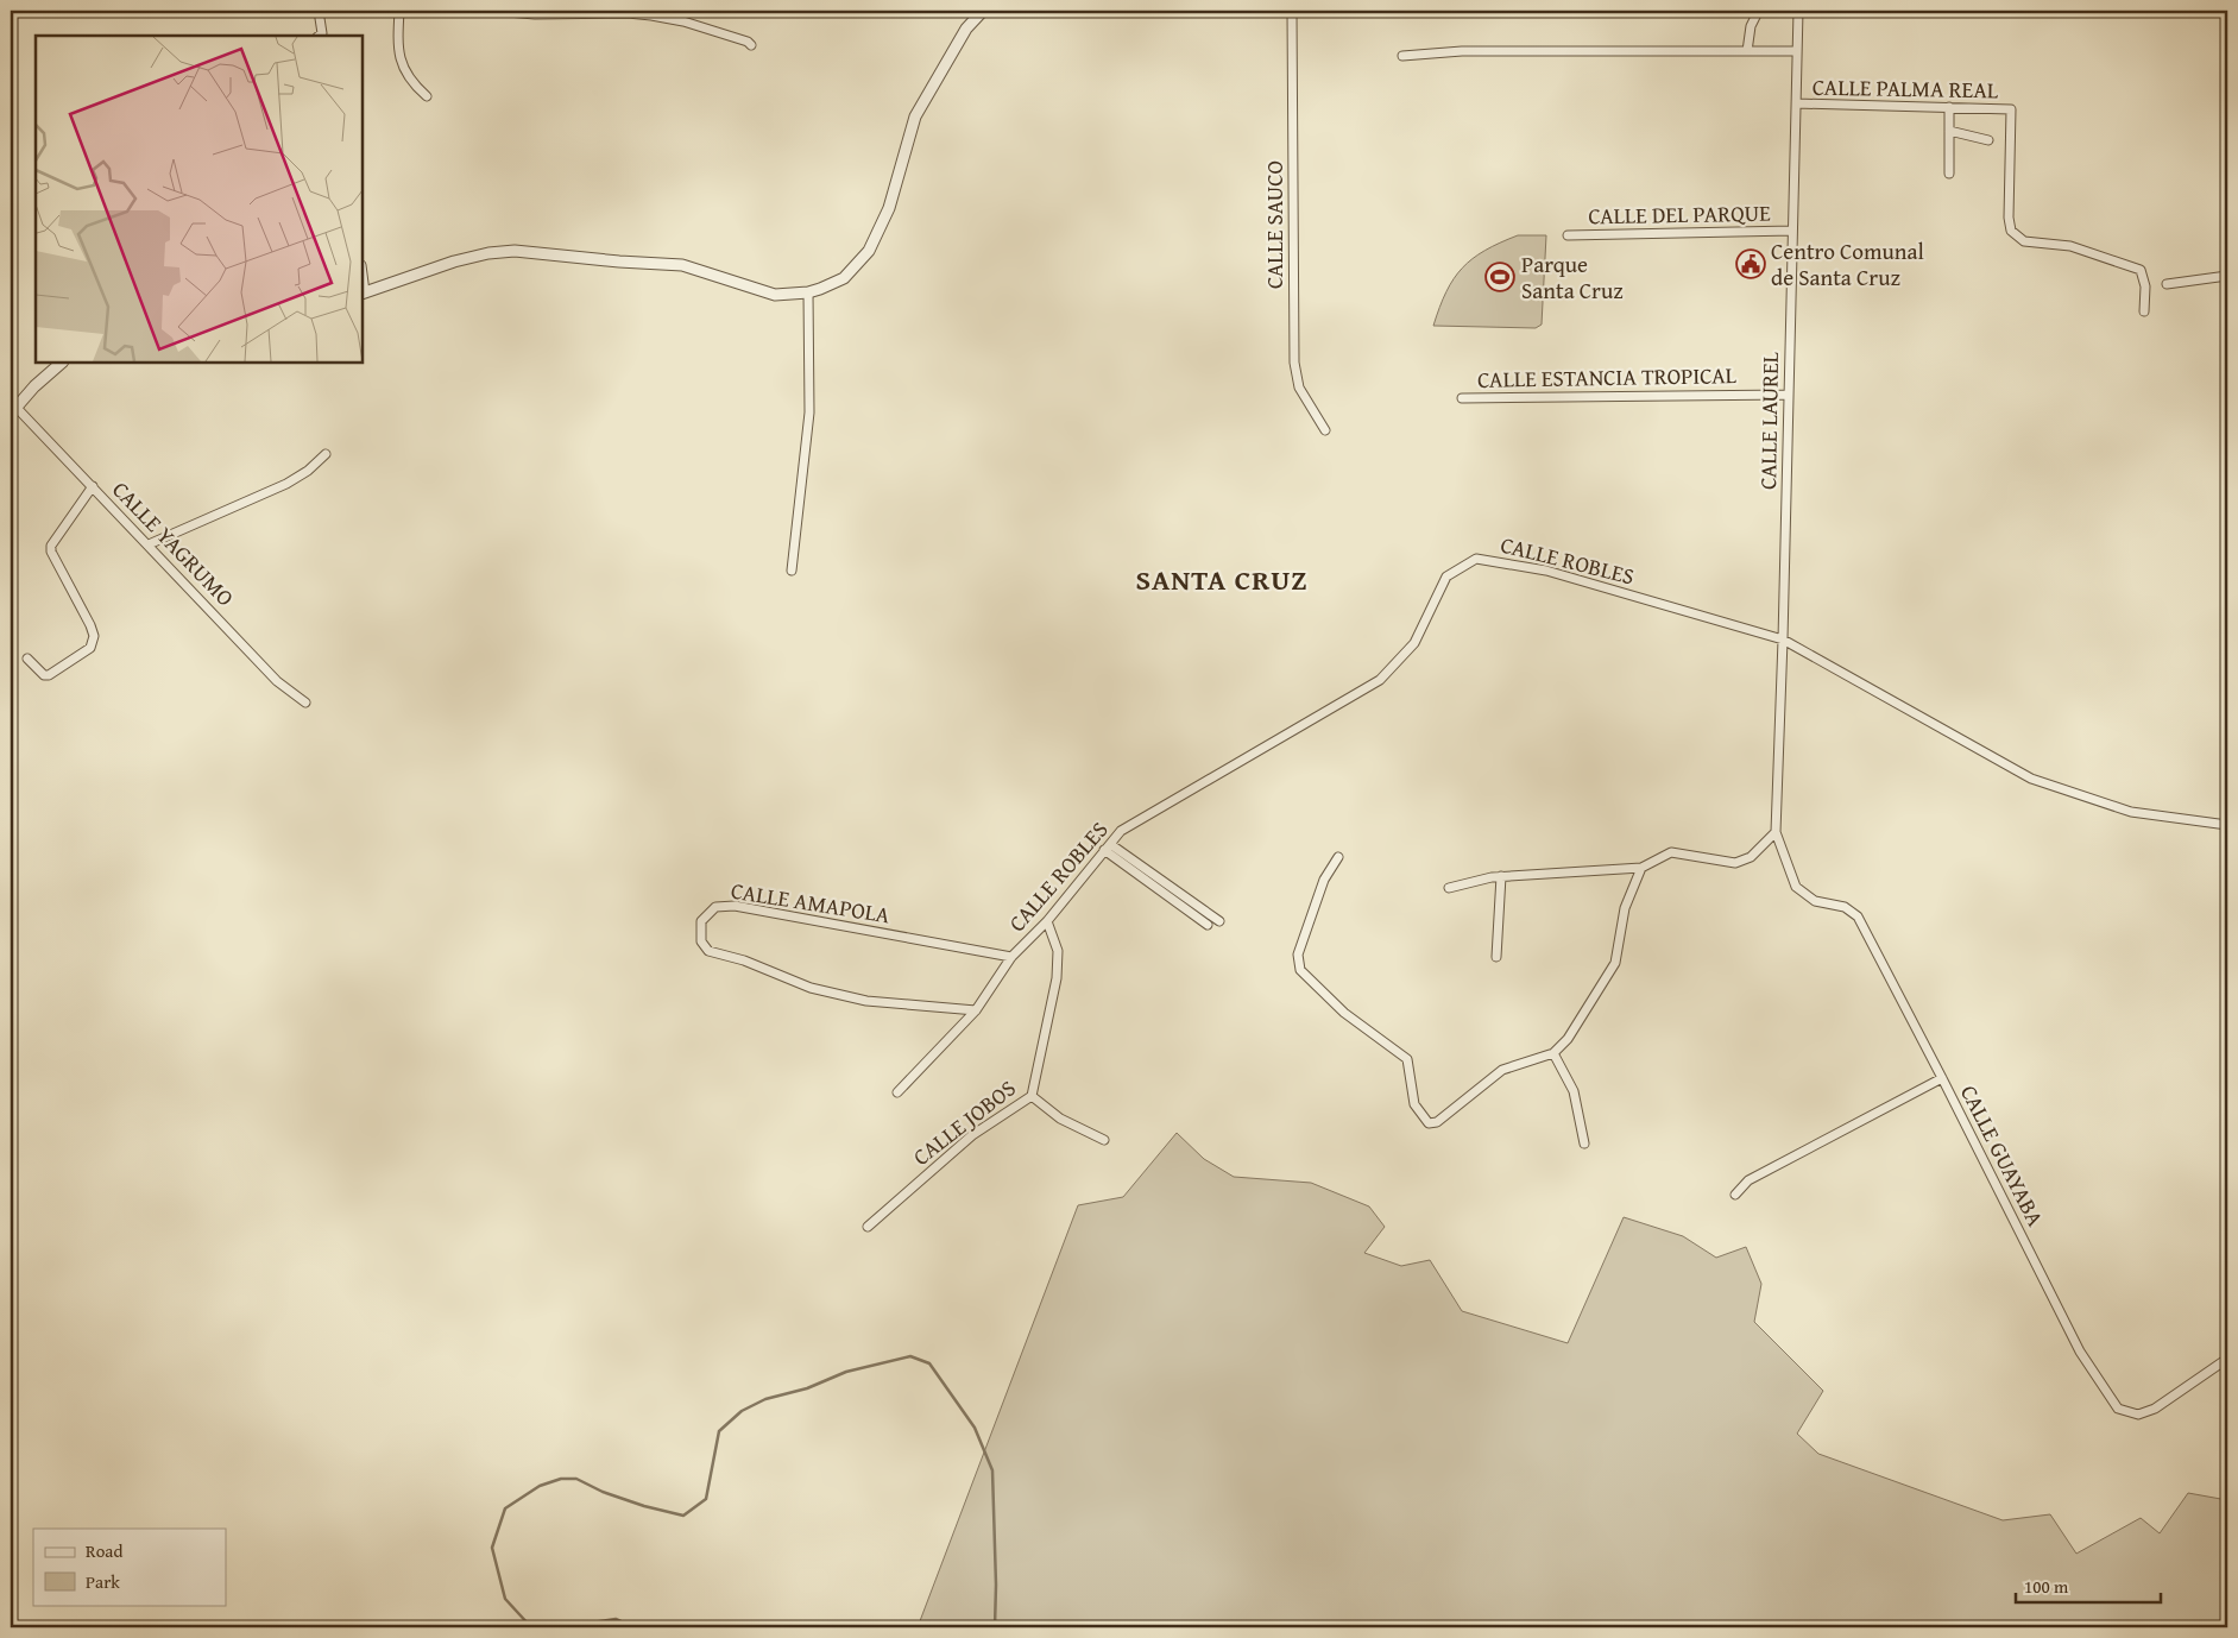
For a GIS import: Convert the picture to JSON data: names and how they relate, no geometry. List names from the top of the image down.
{
  "streets": {
    "street": [
      "CALLE PALMA REAL",
      "CALLE DEL PARQUE",
      "CALLE SAUCO",
      "CALLE ESTANCIA TROPICAL",
      "CALLE LAUREL",
      "CALLE YAGRUMO",
      "CALLE ROBLES",
      "CALLE AMAPOLA",
      "CALLE JOBOS",
      "CALLE GUAYABA"
    ]
  },
  "crossings": [
    ["CALLE PALMA REAL", "CALLE LAUREL"],
    ["CALLE DEL PARQUE", "CALLE LAUREL"],
    ["CALLE ESTANCIA TROPICAL", "CALLE LAUREL"],
    ["CALLE LAUREL", "CALLE ROBLES"],
    ["CALLE LAUREL", "CALLE GUAYABA"],
    ["CALLE ROBLES", "CALLE AMAPOLA"],
    ["CALLE ROBLES", "CALLE JOBOS"]
  ],
  "districts": ["SANTA CRUZ"],
  "places": {
    "public building": ["Centro Comunal de Santa Cruz"],
    "sports": ["Parque Santa Cruz"]
  },
  "legend": ["Road", "Park"],
  "scale_bar": "100 m"
}
